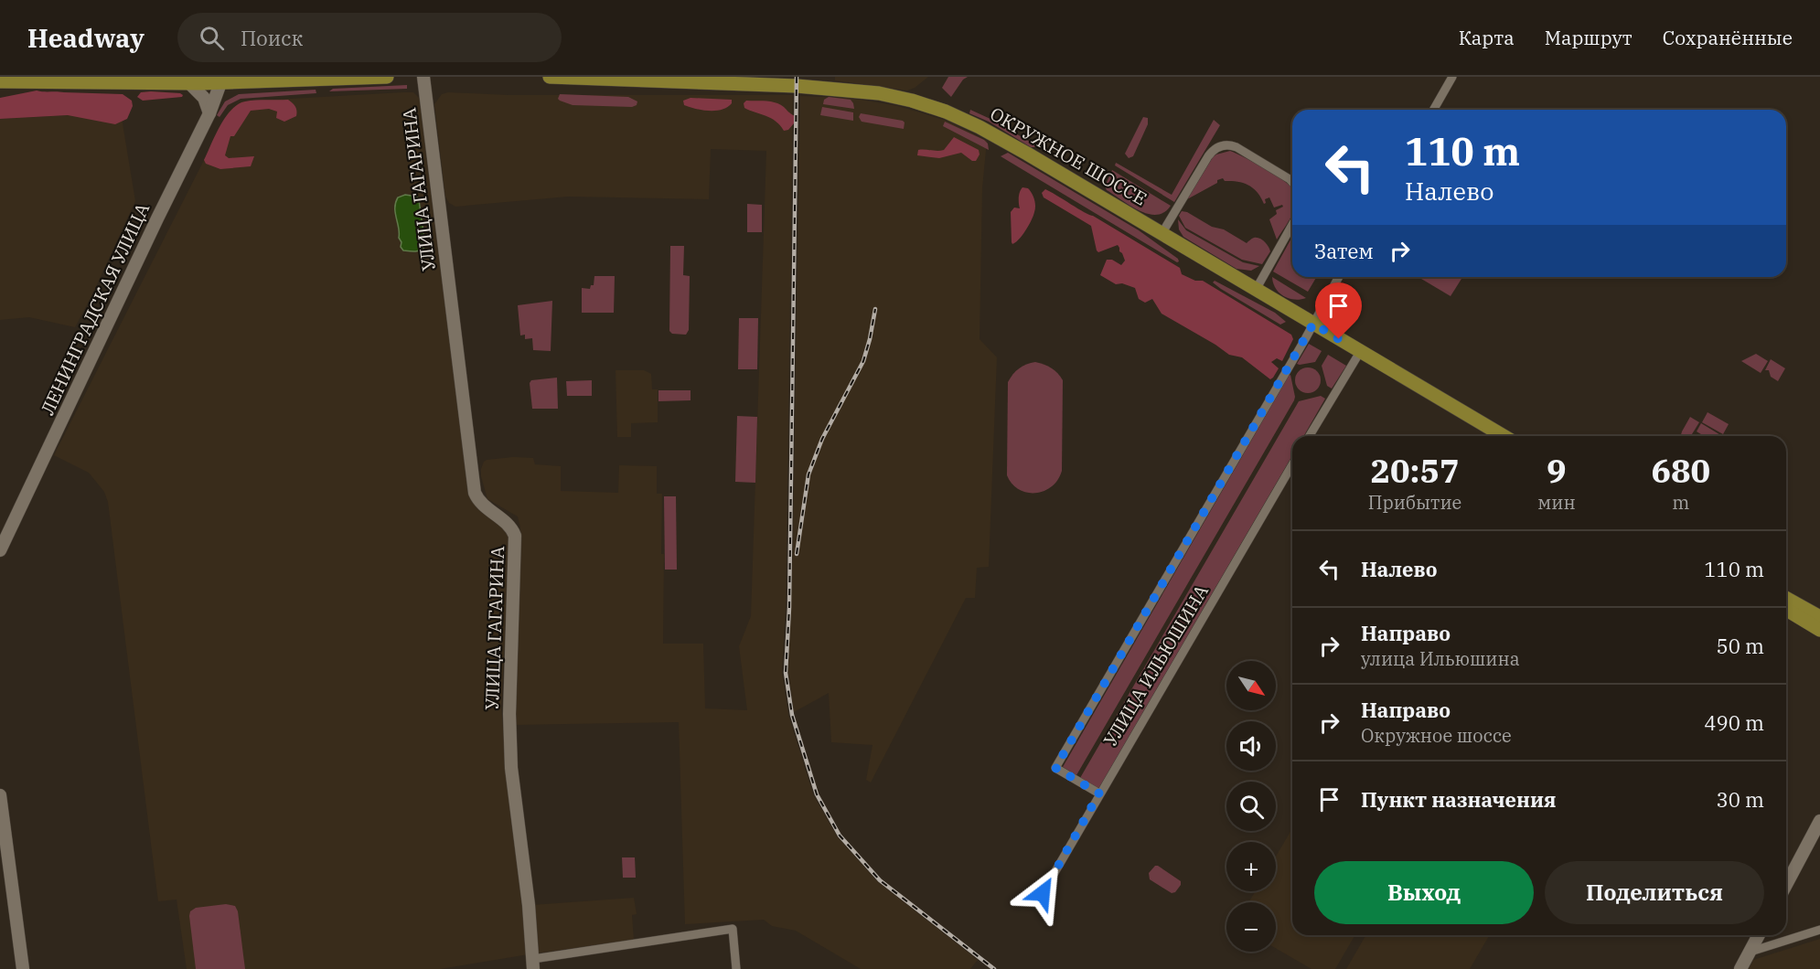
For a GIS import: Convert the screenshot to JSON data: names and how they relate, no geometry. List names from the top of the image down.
{
  "streets": {
    "main road": ["ОКРУЖНОЕ ШОССЕ"],
    "street": ["УЛИЦА ГАГАРИНА", "ЛЕНИНГРАДСКАЯ УЛИЦА", "УЛИЦА ИЛЬЮШИНА"]
  },
  "crossings": [
    ["ОКРУЖНОЕ ШОССЕ", "УЛИЦА ИЛЬЮШИНА"]
  ],
  "north": "bottom right",
  "page": {
    "header": "Headway",
    "search": "Поиск",
    "nav": ["Карта", "Маршрут", "Сохранённые"],
    "turn": ["110 m", "Налево"],
    "then": "Затем",
    "eta": [
      "20:57",
      "Прибытие",
      "9",
      "мин",
      "680",
      "m"
    ],
    "list": [
      {
        "name": "Налево",
        "value": "110 m"
      },
      {
        "name": "Направо",
        "note": "улица Ильюшина",
        "value": "50 m"
      },
      {
        "name": "Направо",
        "note": "Окружное шоссе",
        "value": "490 m"
      },
      {
        "name": "Пункт назначения",
        "value": "30 m"
      }
    ],
    "map_buttons": ["+", "−"],
    "buttons": ["Выход", "Поделиться"]
  }
}
